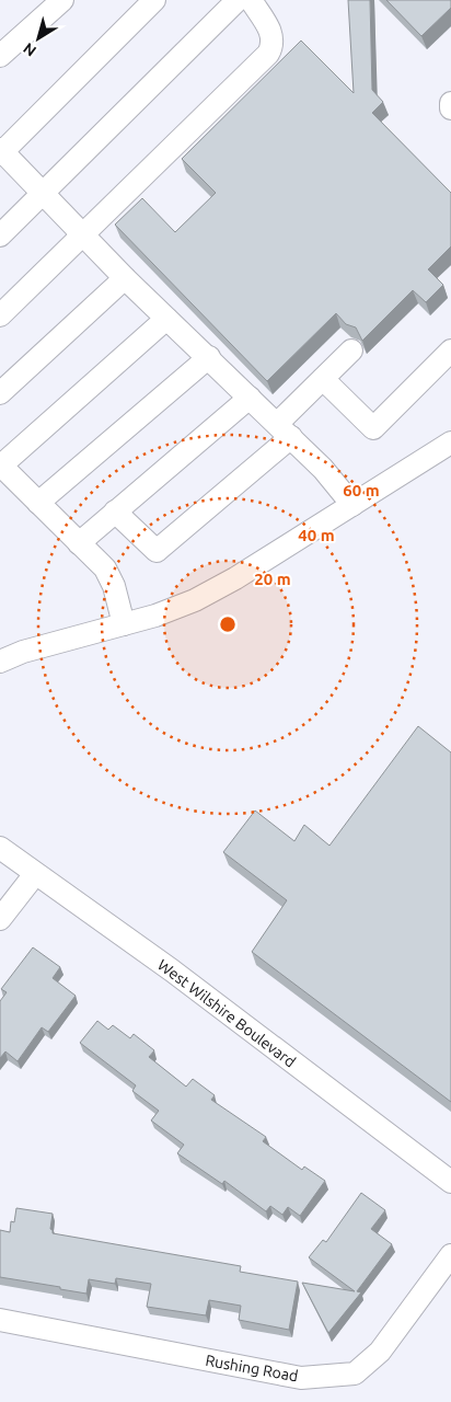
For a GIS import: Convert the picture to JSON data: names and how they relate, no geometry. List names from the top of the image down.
{
  "streets": {
    "street": ["West Wilshire Boulevard", "Rushing Road"]
  },
  "north": "bottom left",
  "rings": ["60 m", "40 m", "20 m"]
}
